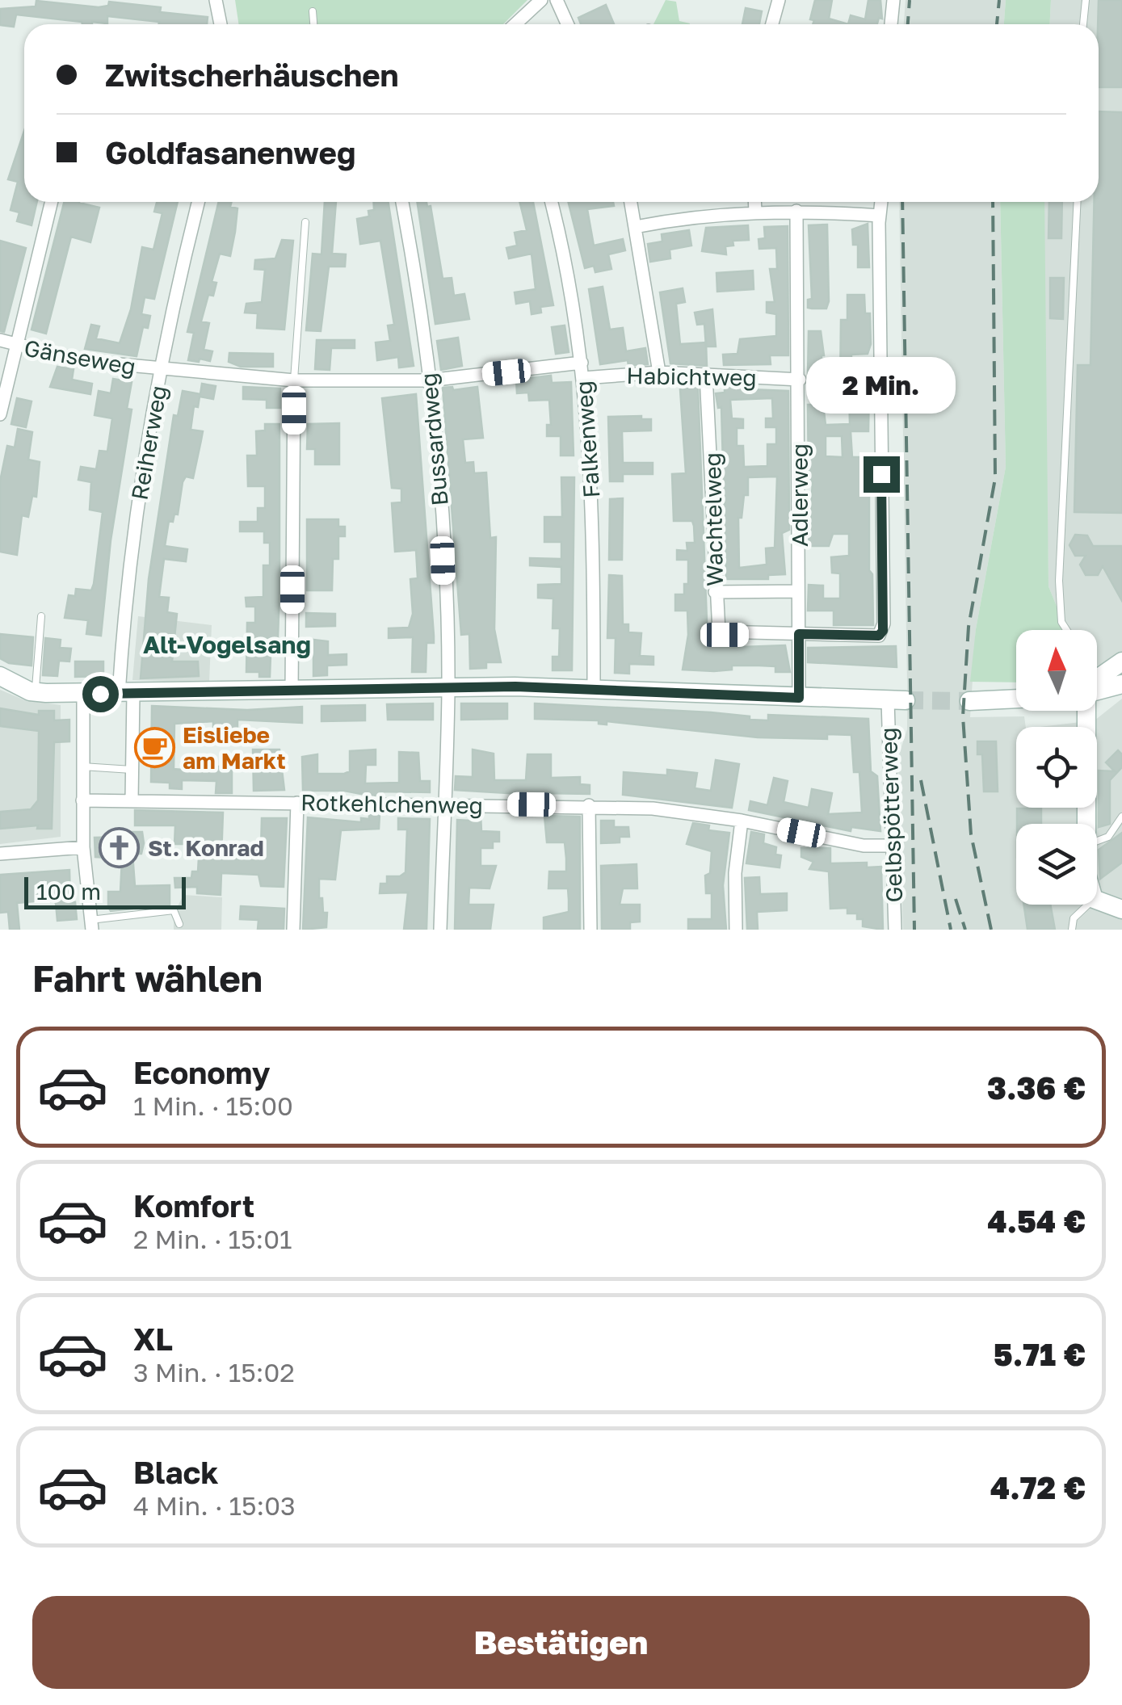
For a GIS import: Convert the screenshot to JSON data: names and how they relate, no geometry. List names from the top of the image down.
{
  "streets": {
    "street": [
      "Gänseweg",
      "Habichtweg",
      "Bussardweg",
      "Falkenweg",
      "Reiherweg",
      "Adlerweg",
      "Wachtelweg",
      "Rotkehlchenweg",
      "Gelbspötterweg"
    ]
  },
  "crossings": [
    ["Gänseweg", "Reiherweg"],
    ["Habichtweg", "Falkenweg"],
    ["Habichtweg", "Adlerweg"],
    ["Habichtweg", "Wachtelweg"],
    ["Bussardweg", "Rotkehlchenweg"],
    ["Reiherweg", "Rotkehlchenweg"],
    ["Adlerweg", "Wachtelweg"],
    ["Rotkehlchenweg", "Gelbspötterweg"]
  ],
  "districts": ["Alt-Vogelsang"],
  "places": {
    "cafe": ["Eisliebe am Markt"],
    "church": ["St. Konrad"]
  },
  "scale_bar": "100 m",
  "north": "top",
  "page": {
    "banner": ["Zwitscherhäuschen", "Goldfasanenweg"],
    "bubble": "2 Min.",
    "scale": "100 m",
    "heading": "Fahrt wählen",
    "list": [
      {
        "name": "Economy",
        "note": "1 Min. · 15:00",
        "value": "3.36 €"
      },
      {
        "name": "Komfort",
        "note": "2 Min. · 15:01",
        "value": "4.54 €"
      },
      {
        "name": "XL",
        "note": "3 Min. · 15:02",
        "value": "5.71 €"
      },
      {
        "name": "Black",
        "note": "4 Min. · 15:03",
        "value": "4.72 €"
      }
    ],
    "buttons": "Bestätigen"
  }
}
